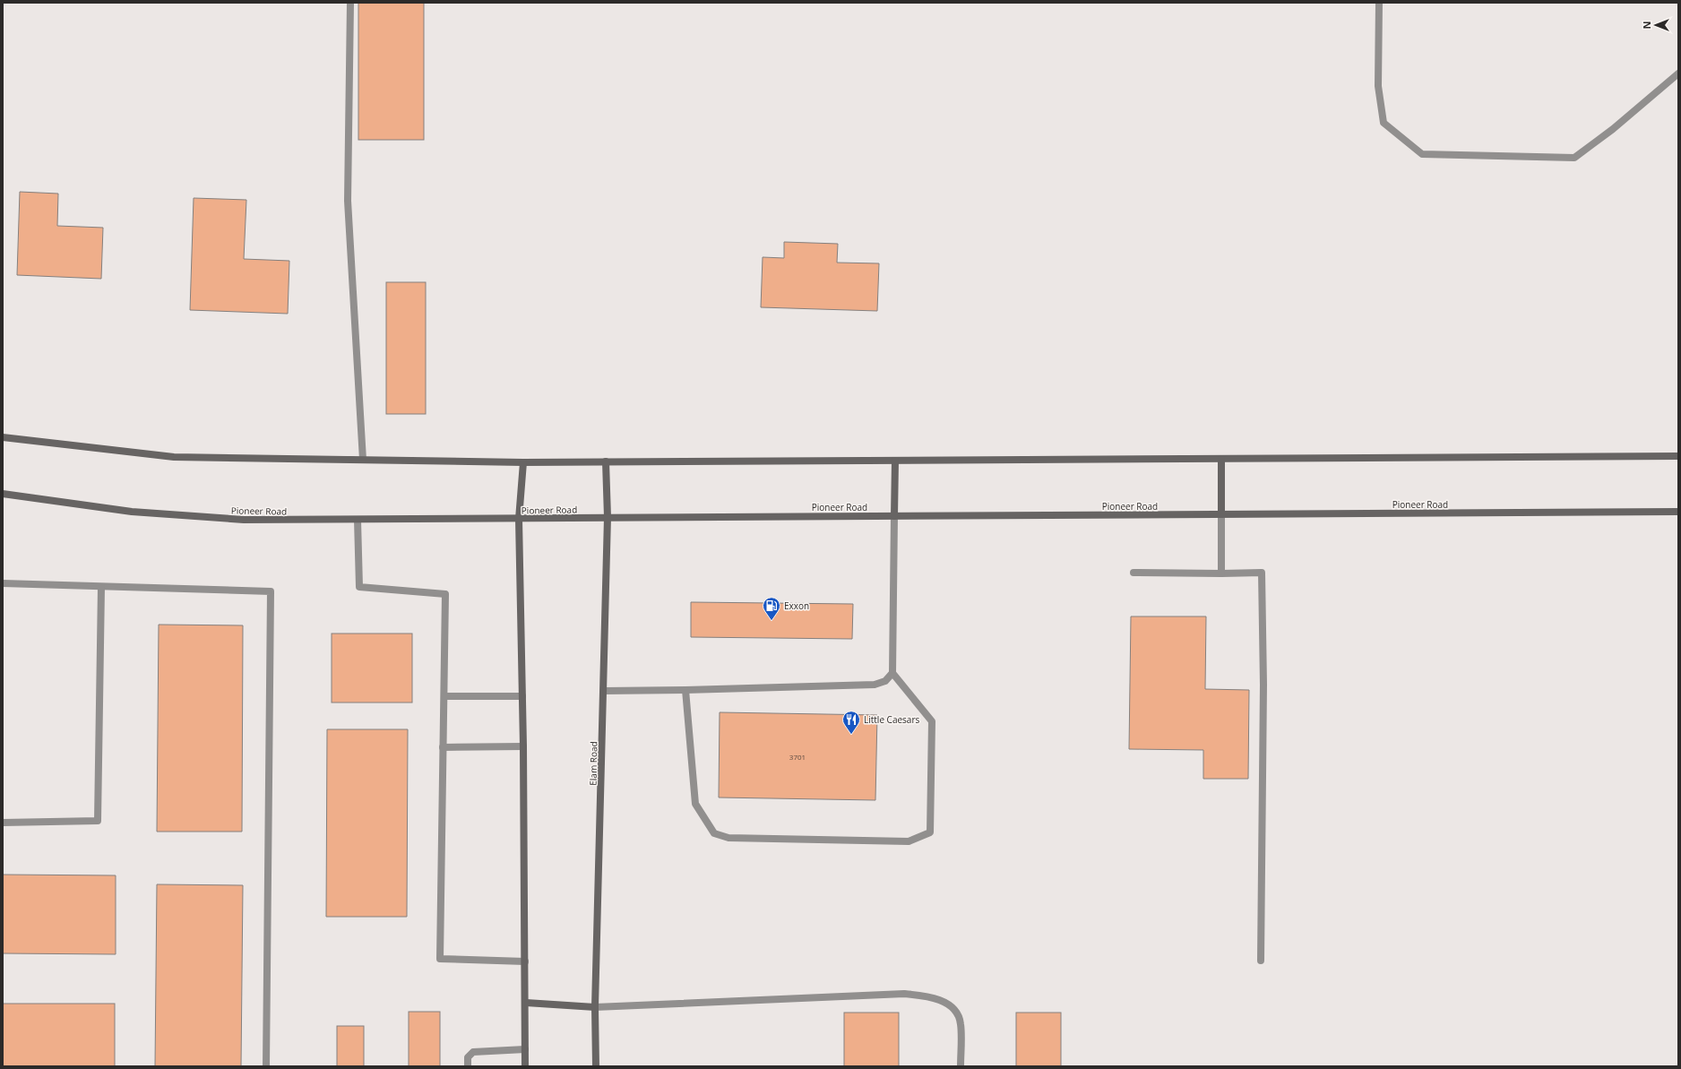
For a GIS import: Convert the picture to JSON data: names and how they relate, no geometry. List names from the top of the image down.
{
  "streets": {
    "main road": ["Pioneer Road", "Elam Road"]
  },
  "crossings": [
    ["Pioneer Road", "Elam Road"]
  ],
  "places": {
    "fuel station": ["Exxon"],
    "restaurant": ["Little Caesars"]
  },
  "house_numbers": ["3701"],
  "north": "left"
}
